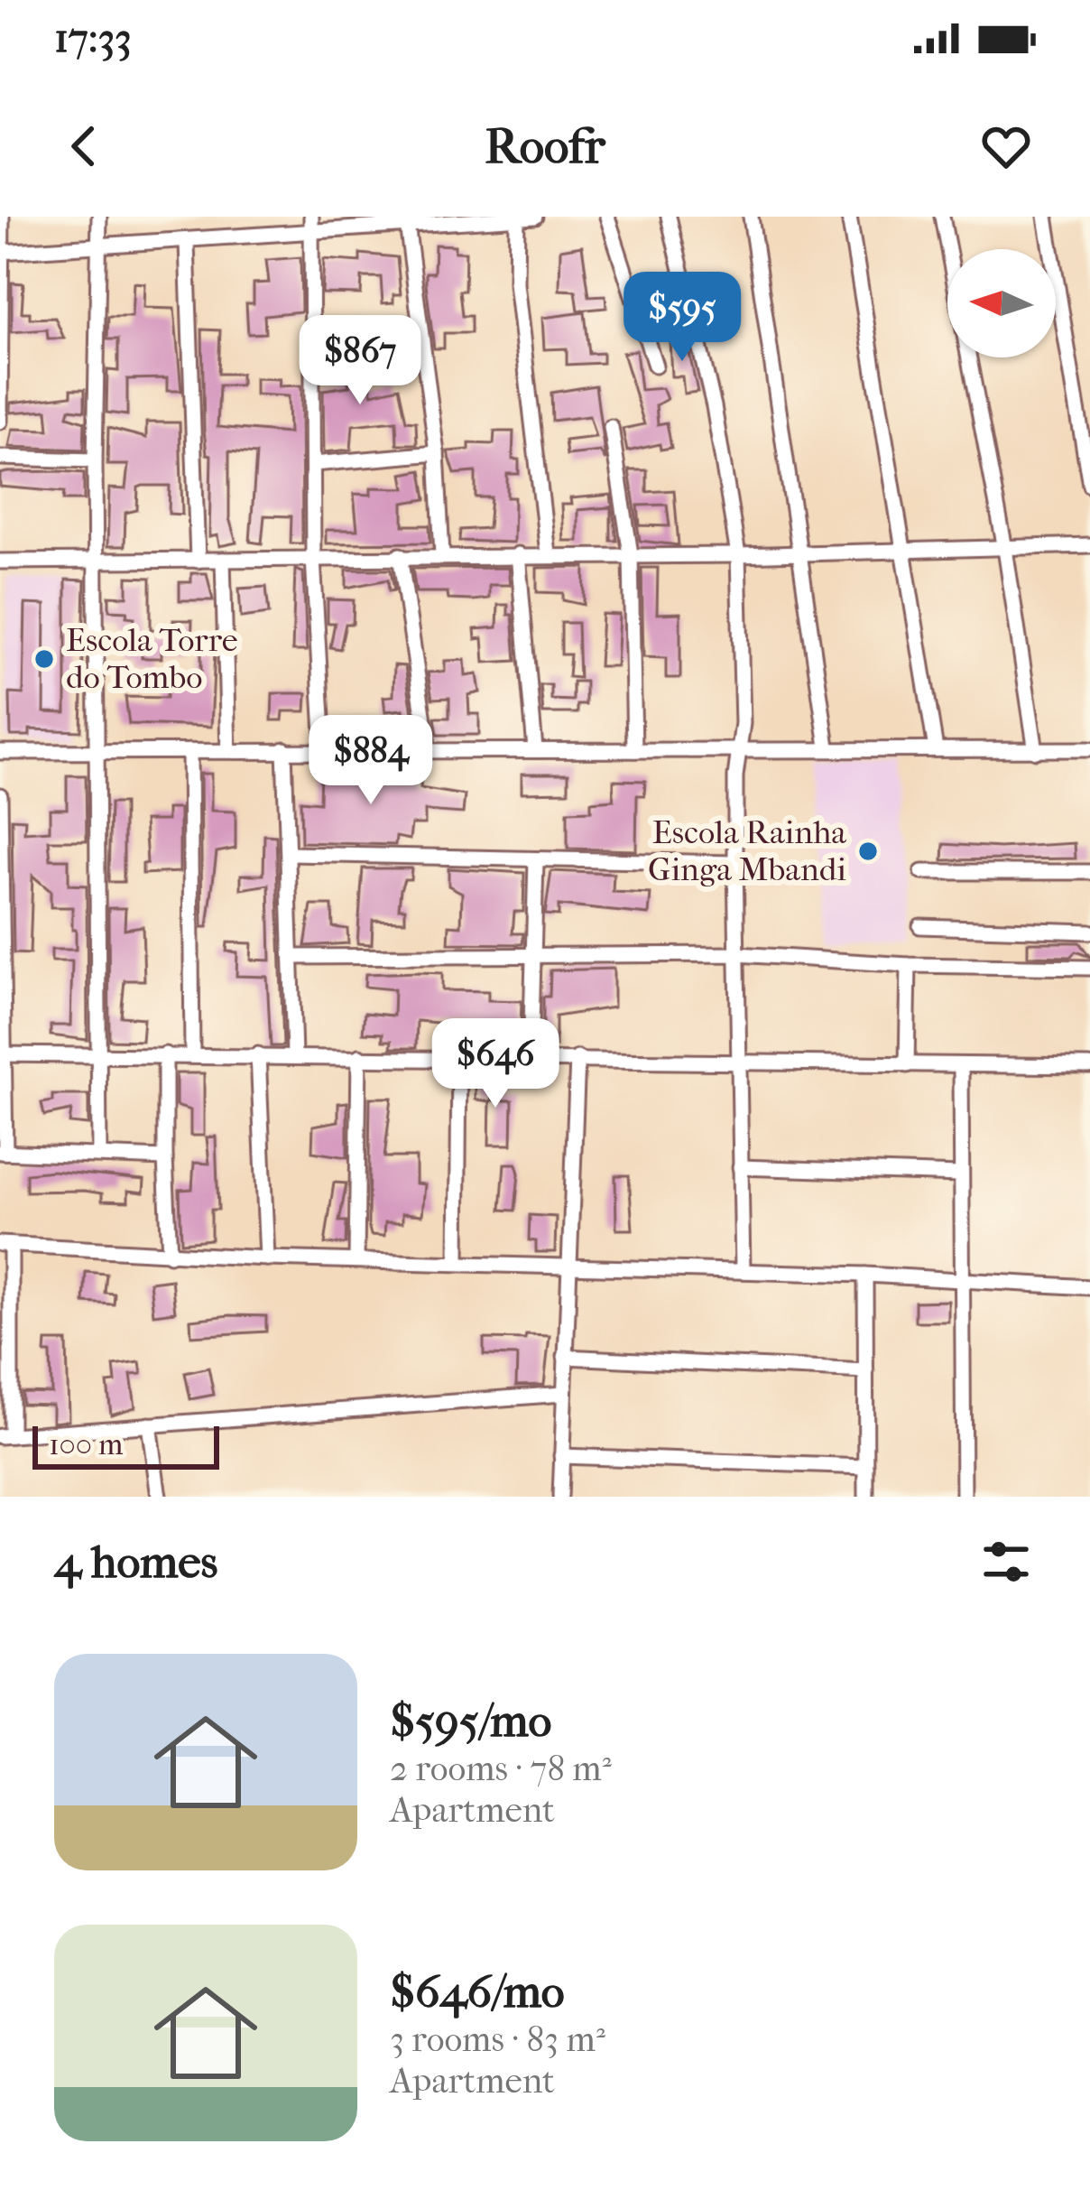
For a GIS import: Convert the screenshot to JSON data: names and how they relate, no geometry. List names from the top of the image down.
{
  "places": ["Escola Torre do Tombo", "Escola Rainha Ginga Mbandi"],
  "scale_bar": "100 m",
  "north": "left",
  "page": {
    "status": "17:33",
    "header": "Roofr",
    "price": [
      "$595",
      "$867",
      "$884",
      "$646"
    ],
    "scale": "100 m",
    "heading": "4 homes",
    "list": [
      {
        "name": "$595/mo",
        "note": "2 rooms · 78 m² · Apartment"
      },
      {
        "name": "$646/mo",
        "note": "3 rooms · 83 m² · Apartment"
      }
    ]
  }
}
